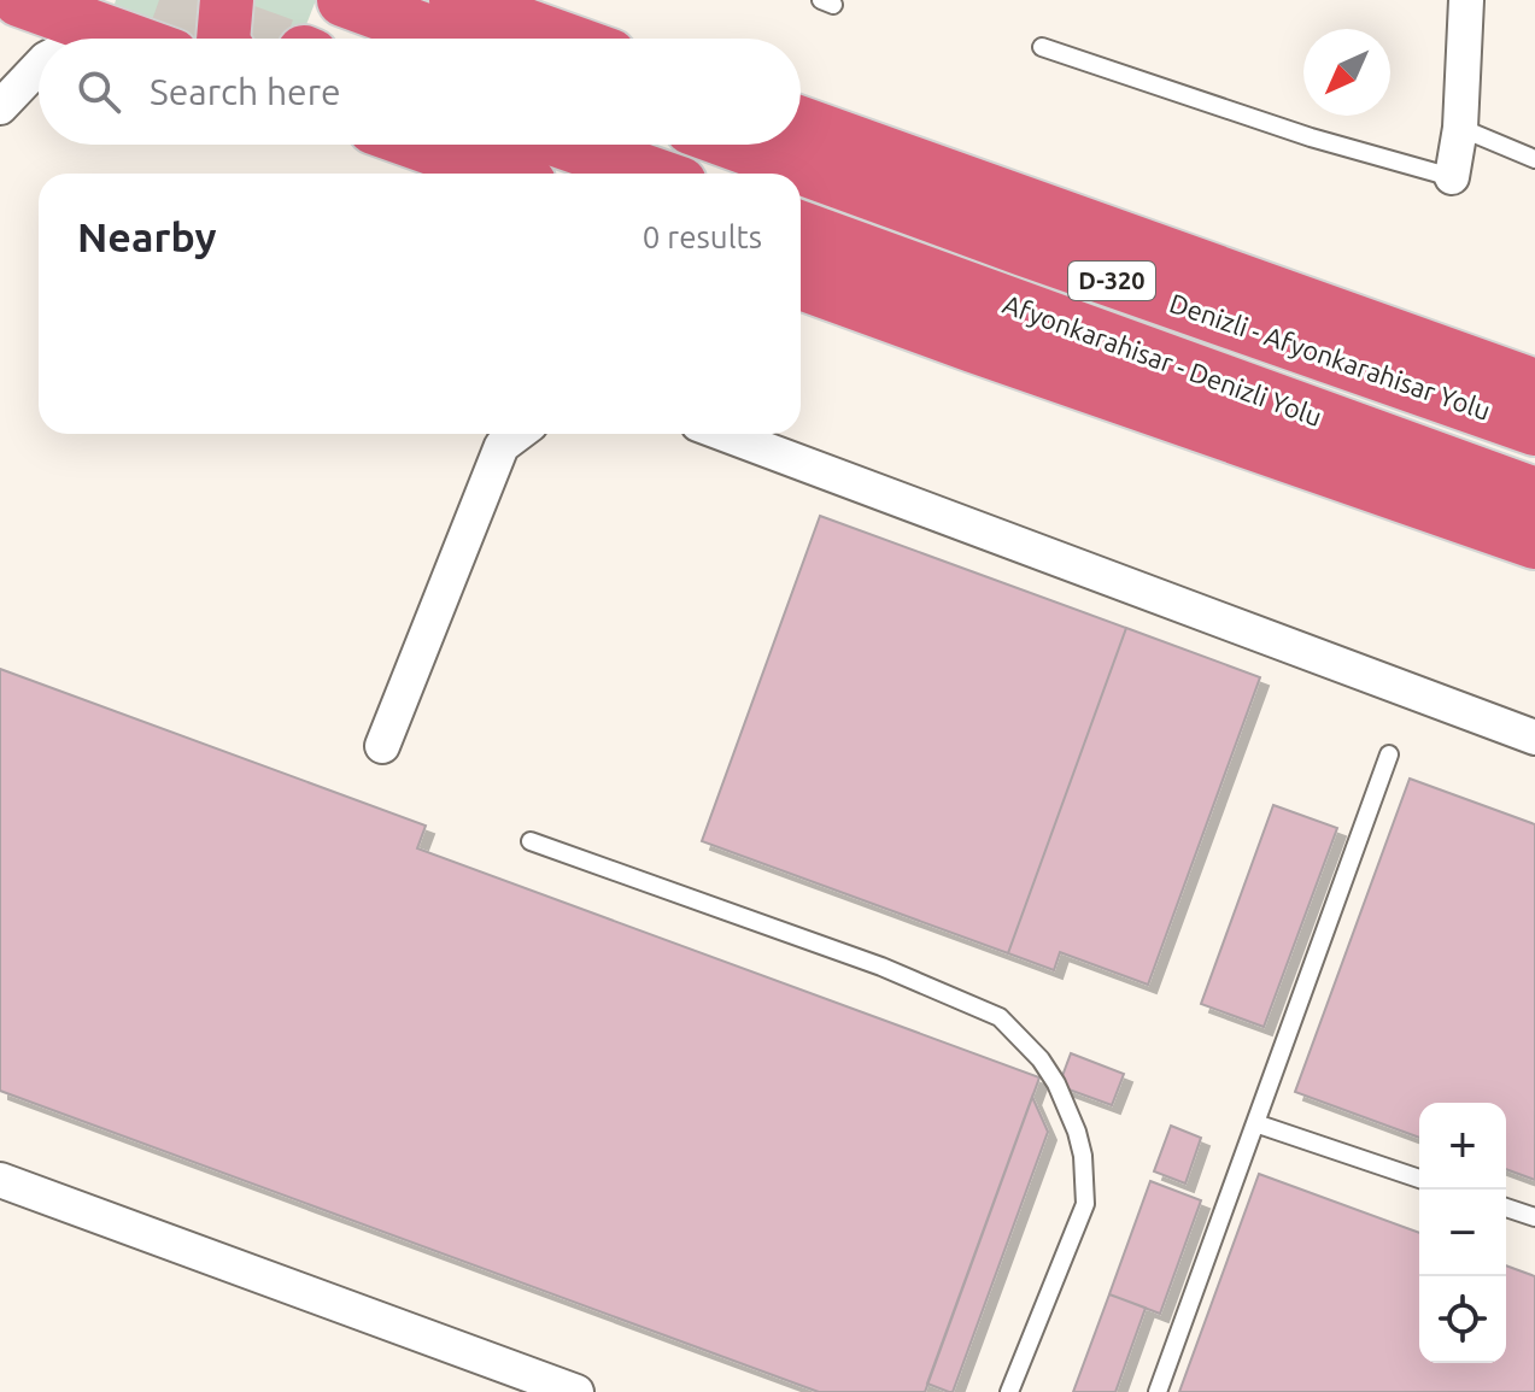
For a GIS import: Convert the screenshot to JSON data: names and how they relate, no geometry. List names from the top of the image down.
{
  "streets": {
    "highway": ["D-320", "Denizli - Afyonkarahisar Yolu", "Afyonkarahisar - Denizli Yolu"]
  },
  "north": "bottom left",
  "page": {
    "search": "Search here",
    "heading": ["Nearby", "0 results"],
    "map_buttons": ["+", "−"]
  }
}
